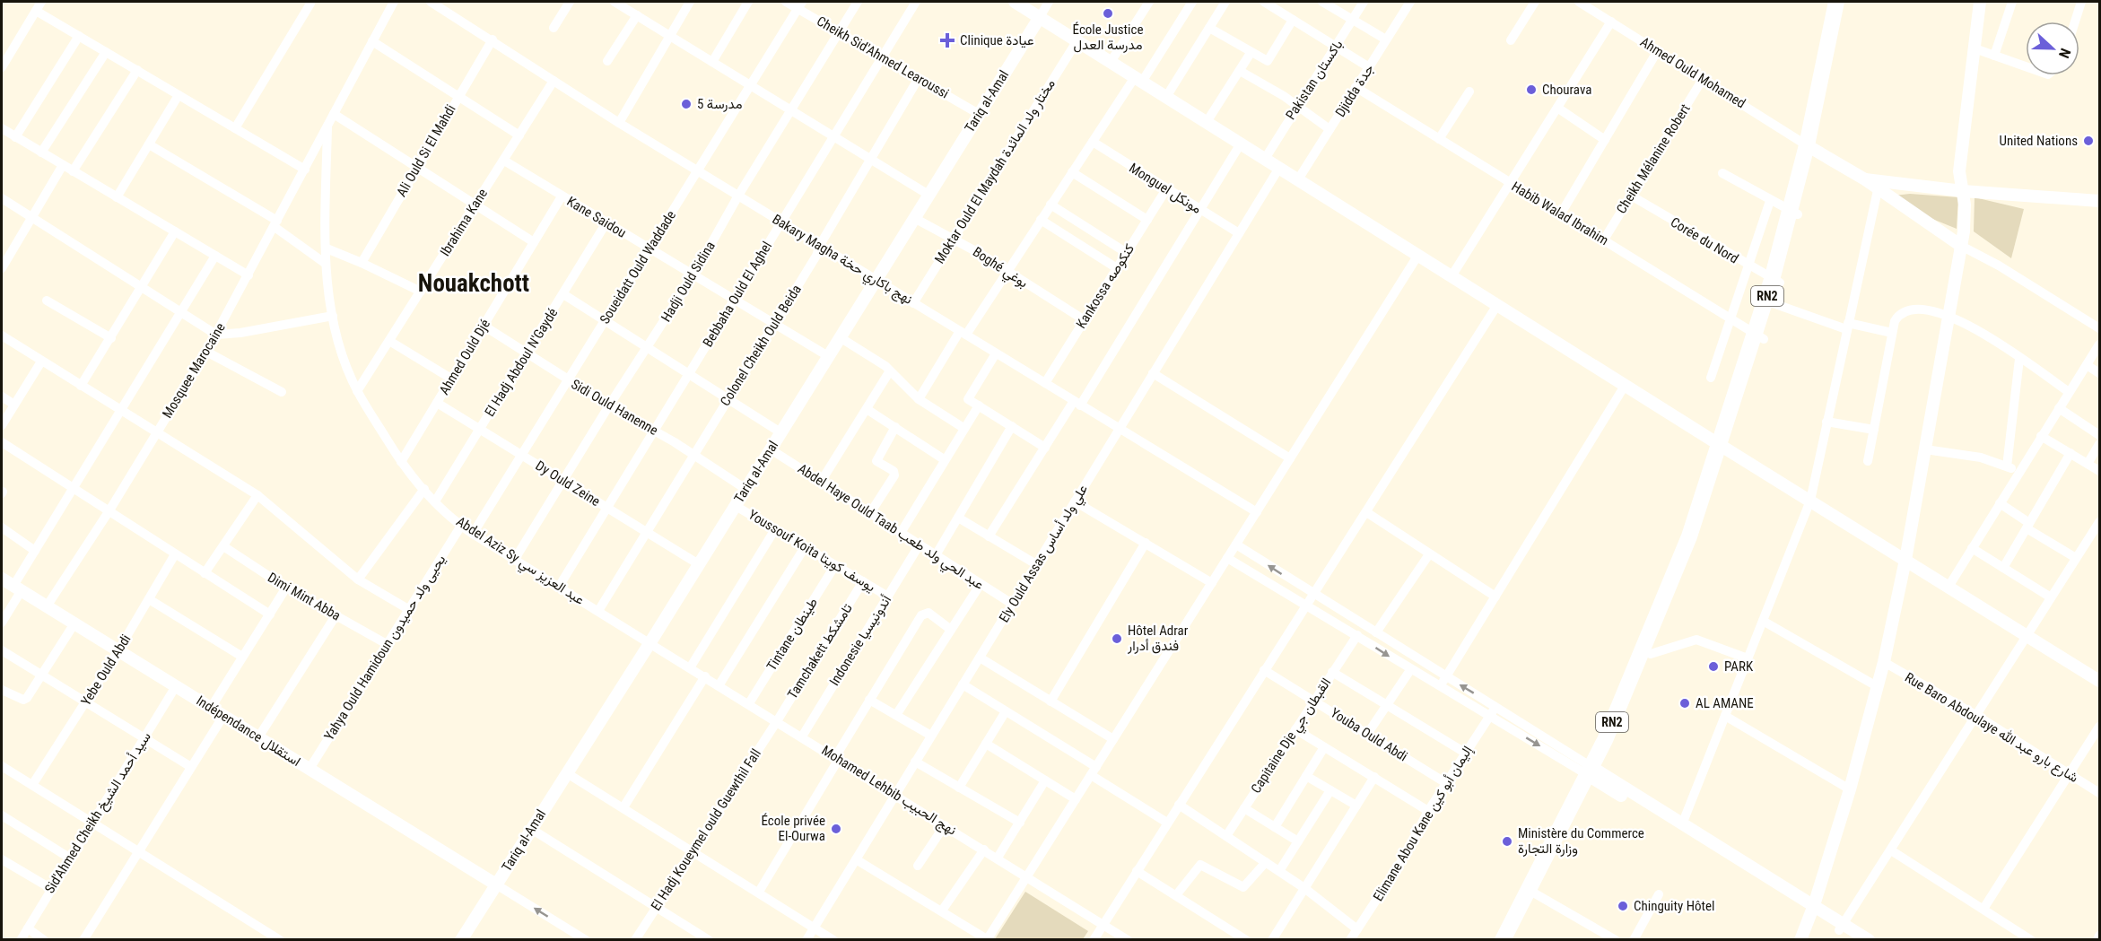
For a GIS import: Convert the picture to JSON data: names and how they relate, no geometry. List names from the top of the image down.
{
  "streets": {
    "highway": ["RN2"],
    "street": [
      "Cheikh Sid'Ahmed Learoussi",
      "Ahmed Ould Mohamed",
      "Pakistan باكستان",
      "Djidda جدة",
      "Tariq al-Amal",
      "Ali Ould Si El Mahdi",
      "Cheikh Mélanine Robert",
      "Moktar Ould El Maydah مختار ولد المائدة",
      "Monguel مونكل",
      "Habib Walad Ibrahim",
      "Kane Saidou",
      "Ibrahima Kane",
      "Corée du Nord",
      "Bakary Magha نهج باكاري حخة",
      "Soueidatt Ould Waddade",
      "Boghé بوغي",
      "Hadji Ould Sidina",
      "Kankossa كنكوصه",
      "Bebbaha Ould El Aghel",
      "Colonel Cheikh Ould Beida",
      "Ahmed Ould Djé",
      "El Hadj Abdoul N'Gaydé",
      "Mosquee Marocaine",
      "Sidi Ould Hanenne",
      "Dy Ould Zeine",
      "Abdel Haye Ould Taab عبد الحي ولد طعب",
      "Youssouf Koita يوسف كويتا",
      "Ely Ould Assas علي ولد أساس",
      "Abdel Aziz Sy عبد العزيز سي",
      "Dimi Mint Abba",
      "Tintane طينطان",
      "Indonesie أندونيسيا",
      "Yahya Ould Hamidoun يحيى ولد حميدون",
      "Tamchakett تامشكط",
      "Yebe Ould Abdi",
      "Rue Baro Abdoulaye شارع بارو عبد الله",
      "Indépendance استقلال",
      "Youba Ould Abdi",
      "Capitaine Dje القبطان جي",
      "Mohamed Lehbib نهج الحبيب",
      "Sid'Ahmed Cheikh سيد أحمد الشيخ",
      "Elimane Abou Kane إليمان أبو كين",
      "El Hadj Koueymel ould Guewthil Fall"
    ]
  },
  "crossings": [
    ["Cheikh Sid'Ahmed Learoussi", "Tariq al-Amal"],
    ["Cheikh Sid'Ahmed Learoussi", "Soueidatt Ould Waddade"],
    ["Cheikh Sid'Ahmed Learoussi", "Hadji Ould Sidina"],
    ["Cheikh Sid'Ahmed Learoussi", "Bebbaha Ould El Aghel"],
    ["Cheikh Sid'Ahmed Learoussi", "Colonel Cheikh Ould Beida"],
    ["Ahmed Ould Mohamed", "Cheikh Mélanine Robert"],
    ["Ahmed Ould Mohamed", "RN2"],
    ["Djidda جدة", "Habib Walad Ibrahim"],
    ["Tariq al-Amal", "Kane Saidou"],
    ["Tariq al-Amal", "Bakary Magha نهج باكاري حخة"],
    ["Tariq al-Amal", "Boghé بوغي"],
    ["Tariq al-Amal", "Sidi Ould Hanenne"],
    ["Tariq al-Amal", "Dy Ould Zeine"],
    ["Tariq al-Amal", "Abdel Haye Ould Taab عبد الحي ولد طعب"],
    ["Tariq al-Amal", "Youssouf Koita يوسف كويتا"],
    ["Tariq al-Amal", "Abdel Aziz Sy عبد العزيز سي"],
    ["Tariq al-Amal", "Indépendance استقلال"],
    ["Tariq al-Amal", "Mohamed Lehbib نهج الحبيب"],
    ["Ali Ould Si El Mahdi", "Bakary Magha نهج باكاري حخة"],
    ["Cheikh Mélanine Robert", "Habib Walad Ibrahim"],
    ["Cheikh Mélanine Robert", "Corée du Nord"],
    ["Moktar Ould El Maydah مختار ولد المائدة", "Bakary Magha نهج باكاري حخة"],
    ["Moktar Ould El Maydah مختار ولد المائدة", "Boghé بوغي"],
    ["Monguel مونكل", "Kankossa كنكوصه"],
    ["Monguel مونكل", "Ely Ould Assas علي ولد أساس"],
    ["Habib Walad Ibrahim", "RN2"],
    ["Kane Saidou", "Ibrahima Kane"],
    ["Kane Saidou", "Soueidatt Ould Waddade"],
    ["Kane Saidou", "Hadji Ould Sidina"],
    ["Kane Saidou", "Bebbaha Ould El Aghel"],
    ["Kane Saidou", "Colonel Cheikh Ould Beida"],
    ["Kane Saidou", "Ahmed Ould Djé"],
    ["Kane Saidou", "El Hadj Abdoul N'Gaydé"],
    ["Ibrahima Kane", "Bakary Magha نهج باكاري حخة"],
    ["Ibrahima Kane", "Abdel Aziz Sy عبد العزيز سي"],
    ["Corée du Nord", "RN2"],
    ["Bakary Magha نهج باكاري حخة", "Soueidatt Ould Waddade"],
    ["Bakary Magha نهج باكاري حخة", "Hadji Ould Sidina"],
    ["Bakary Magha نهج باكاري حخة", "Kankossa كنكوصه"],
    ["Bakary Magha نهج باكاري حخة", "Bebbaha Ould El Aghel"],
    ["Bakary Magha نهج باكاري حخة", "Colonel Cheikh Ould Beida"],
    ["Bakary Magha نهج باكاري حخة", "Ely Ould Assas علي ولد أساس"],
    ["Soueidatt Ould Waddade", "Sidi Ould Hanenne"],
    ["Soueidatt Ould Waddade", "Dy Ould Zeine"],
    ["Soueidatt Ould Waddade", "Abdel Aziz Sy عبد العزيز سي"],
    ["Boghé بوغي", "Kankossa كنكوصه"],
    ["Hadji Ould Sidina", "Sidi Ould Hanenne"],
    ["Hadji Ould Sidina", "Dy Ould Zeine"],
    ["Hadji Ould Sidina", "Abdel Aziz Sy عبد العزيز سي"],
    ["Bebbaha Ould El Aghel", "Sidi Ould Hanenne"],
    ["Bebbaha Ould El Aghel", "Dy Ould Zeine"],
    ["Bebbaha Ould El Aghel", "Abdel Aziz Sy عبد العزيز سي"],
    ["Colonel Cheikh Ould Beida", "Sidi Ould Hanenne"],
    ["Colonel Cheikh Ould Beida", "Dy Ould Zeine"],
    ["Colonel Cheikh Ould Beida", "Abdel Aziz Sy عبد العزيز سي"],
    ["Ahmed Ould Djé", "Sidi Ould Hanenne"],
    ["Ahmed Ould Djé", "Dy Ould Zeine"],
    ["Ahmed Ould Djé", "Abdel Aziz Sy عبد العزيز سي"],
    ["El Hadj Abdoul N'Gaydé", "Sidi Ould Hanenne"],
    ["El Hadj Abdoul N'Gaydé", "Dy Ould Zeine"],
    ["El Hadj Abdoul N'Gaydé", "Abdel Aziz Sy عبد العزيز سي"],
    ["Mosquee Marocaine", "Abdel Aziz Sy عبد العزيز سي"],
    ["Mosquee Marocaine", "Indépendance استقلال"],
    ["Abdel Haye Ould Taab عبد الحي ولد طعب", "Ely Ould Assas علي ولد أساس"],
    ["Abdel Haye Ould Taab عبد الحي ولد طعب", "Indonesie أندونيسيا"],
    ["Youssouf Koita يوسف كويتا", "Tintane طينطان"],
    ["Youssouf Koita يوسف كويتا", "Indonesie أندونيسيا"],
    ["Youssouf Koita يوسف كويتا", "Tamchakett تامشكط"],
    ["Ely Ould Assas علي ولد أساس", "Mohamed Lehbib نهج الحبيب"],
    ["Abdel Aziz Sy عبد العزيز سي", "Yahya Ould Hamidoun يحيى ولد حميدون"],
    ["Abdel Aziz Sy عبد العزيز سي", "Mohamed Lehbib نهج الحبيب"],
    ["Dimi Mint Abba", "Yahya Ould Hamidoun يحيى ولد حميدون"],
    ["Tintane طينطان", "Mohamed Lehbib نهج الحبيب"],
    ["Indonesie أندونيسيا", "Mohamed Lehbib نهج الحبيب"],
    ["Yahya Ould Hamidoun يحيى ولد حميدون", "Indépendance استقلال"],
    ["Tamchakett تامشكط", "Mohamed Lehbib نهج الحبيب"],
    ["Tamchakett تامشكط", "El Hadj Koueymel ould Guewthil Fall"],
    ["Yebe Ould Abdi", "Indépendance استقلال"],
    ["Indépendance استقلال", "Sid'Ahmed Cheikh سيد أحمد الشيخ"],
    ["Youba Ould Abdi", "Capitaine Dje القبطان جي"],
    ["Youba Ould Abdi", "Elimane Abou Kane إليمان أبو كين"],
    ["Mohamed Lehbib نهج الحبيب", "El Hadj Koueymel ould Guewthil Fall"]
  ],
  "districts": ["Nouakchott"],
  "places": {
    "other": [
      "École Justice مدرسة العدل",
      "Chourava",
      "مدرسة 5",
      "United Nations",
      "Hôtel Adrar فندق أدرار",
      "PARK",
      "AL AMANE",
      "École privée El-Ourwa",
      "Ministère du Commerce وزارة التجارة",
      "Chinguity Hôtel"
    ],
    "health": ["Clinique عيادة"]
  },
  "north": "right"
}
